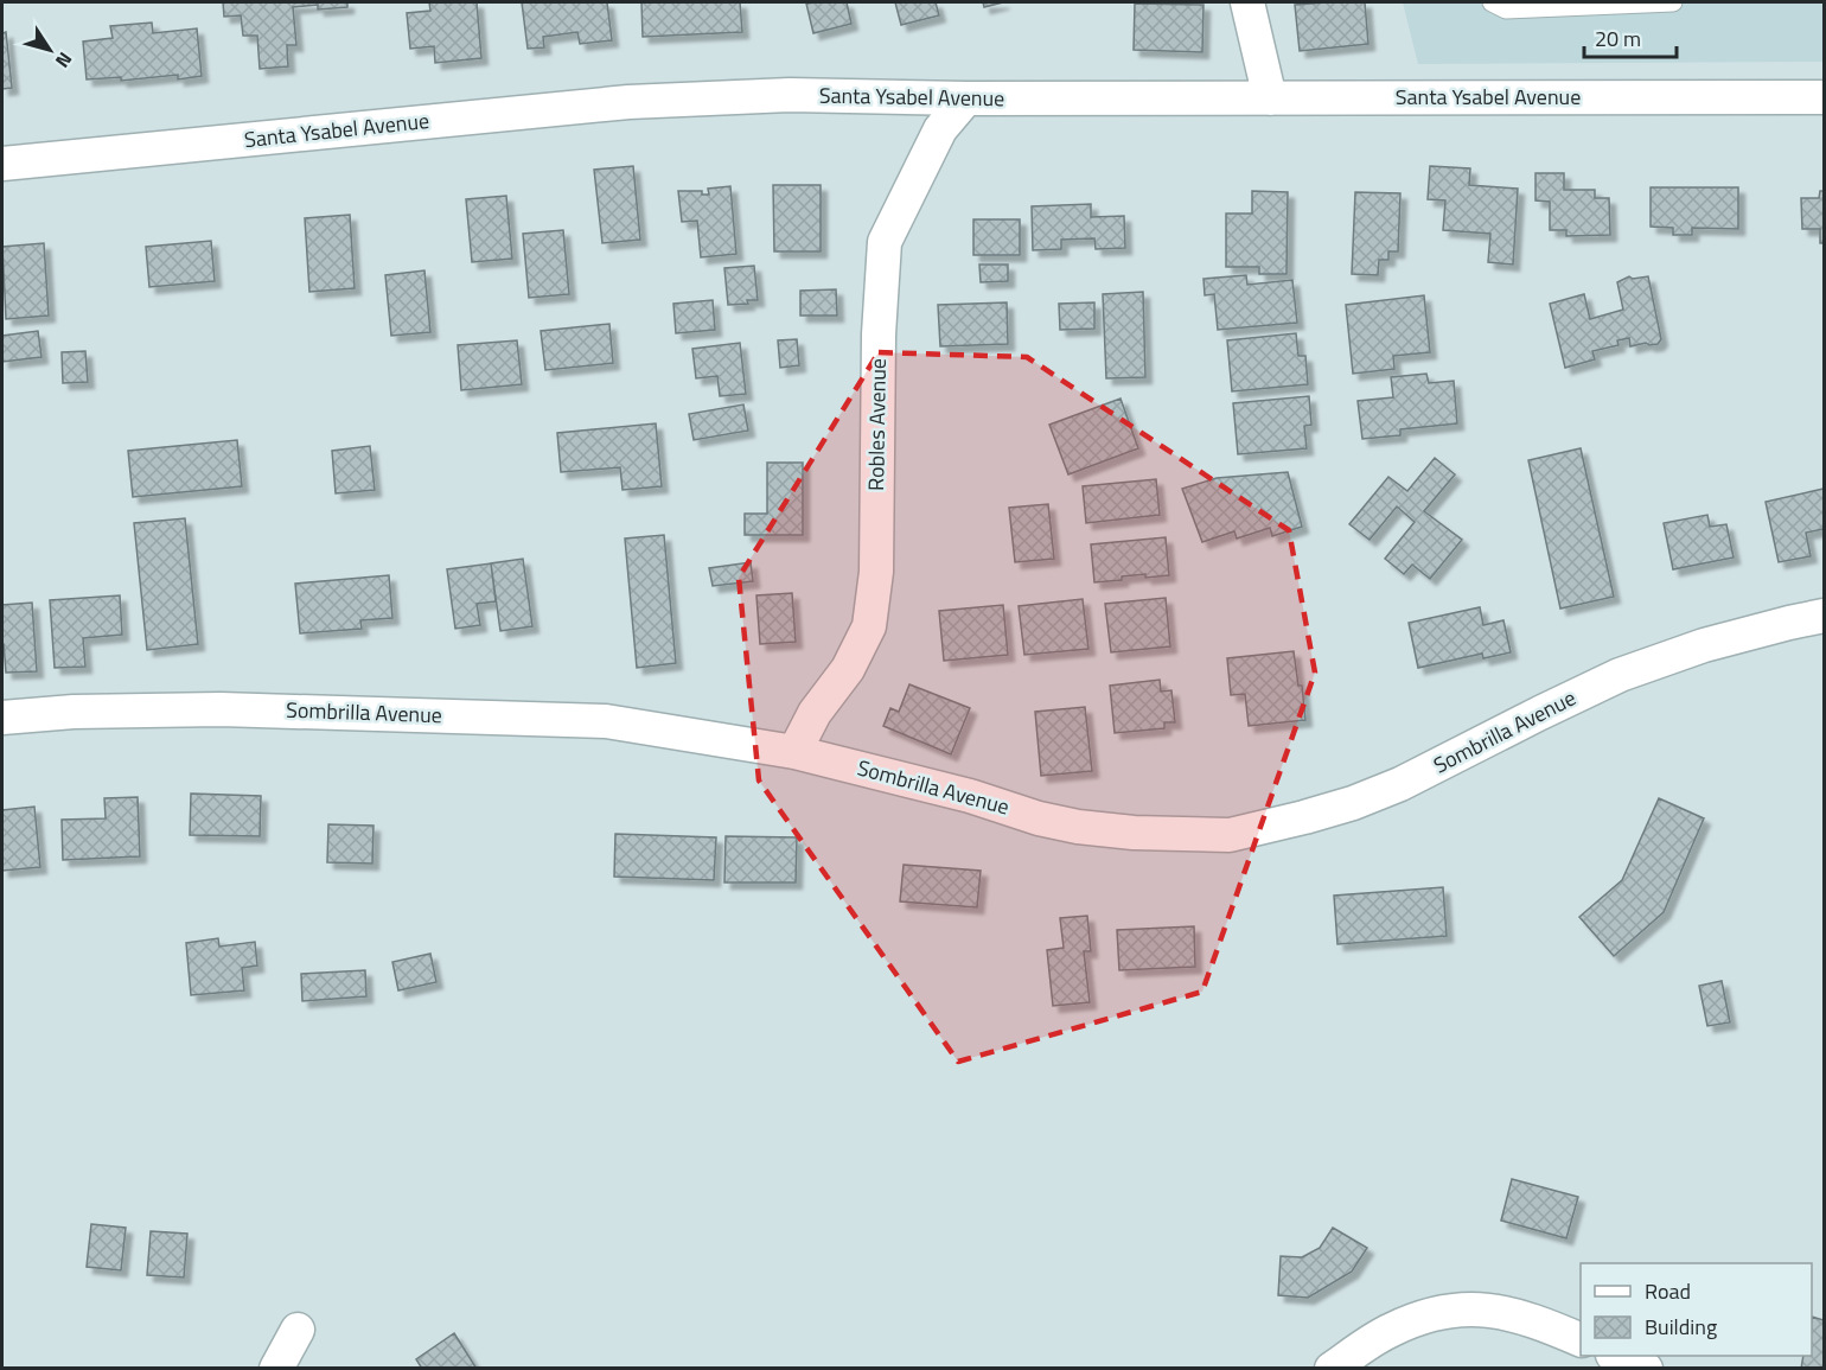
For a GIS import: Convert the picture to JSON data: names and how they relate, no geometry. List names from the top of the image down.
{
  "streets": {
    "street": ["Santa Ysabel Avenue", "Robles Avenue", "Sombrilla Avenue"]
  },
  "crossings": [
    ["Santa Ysabel Avenue", "Robles Avenue"],
    ["Robles Avenue", "Sombrilla Avenue"]
  ],
  "legend": ["Road", "Building"],
  "scale_bar": "20 m",
  "north": "bottom right"
}
